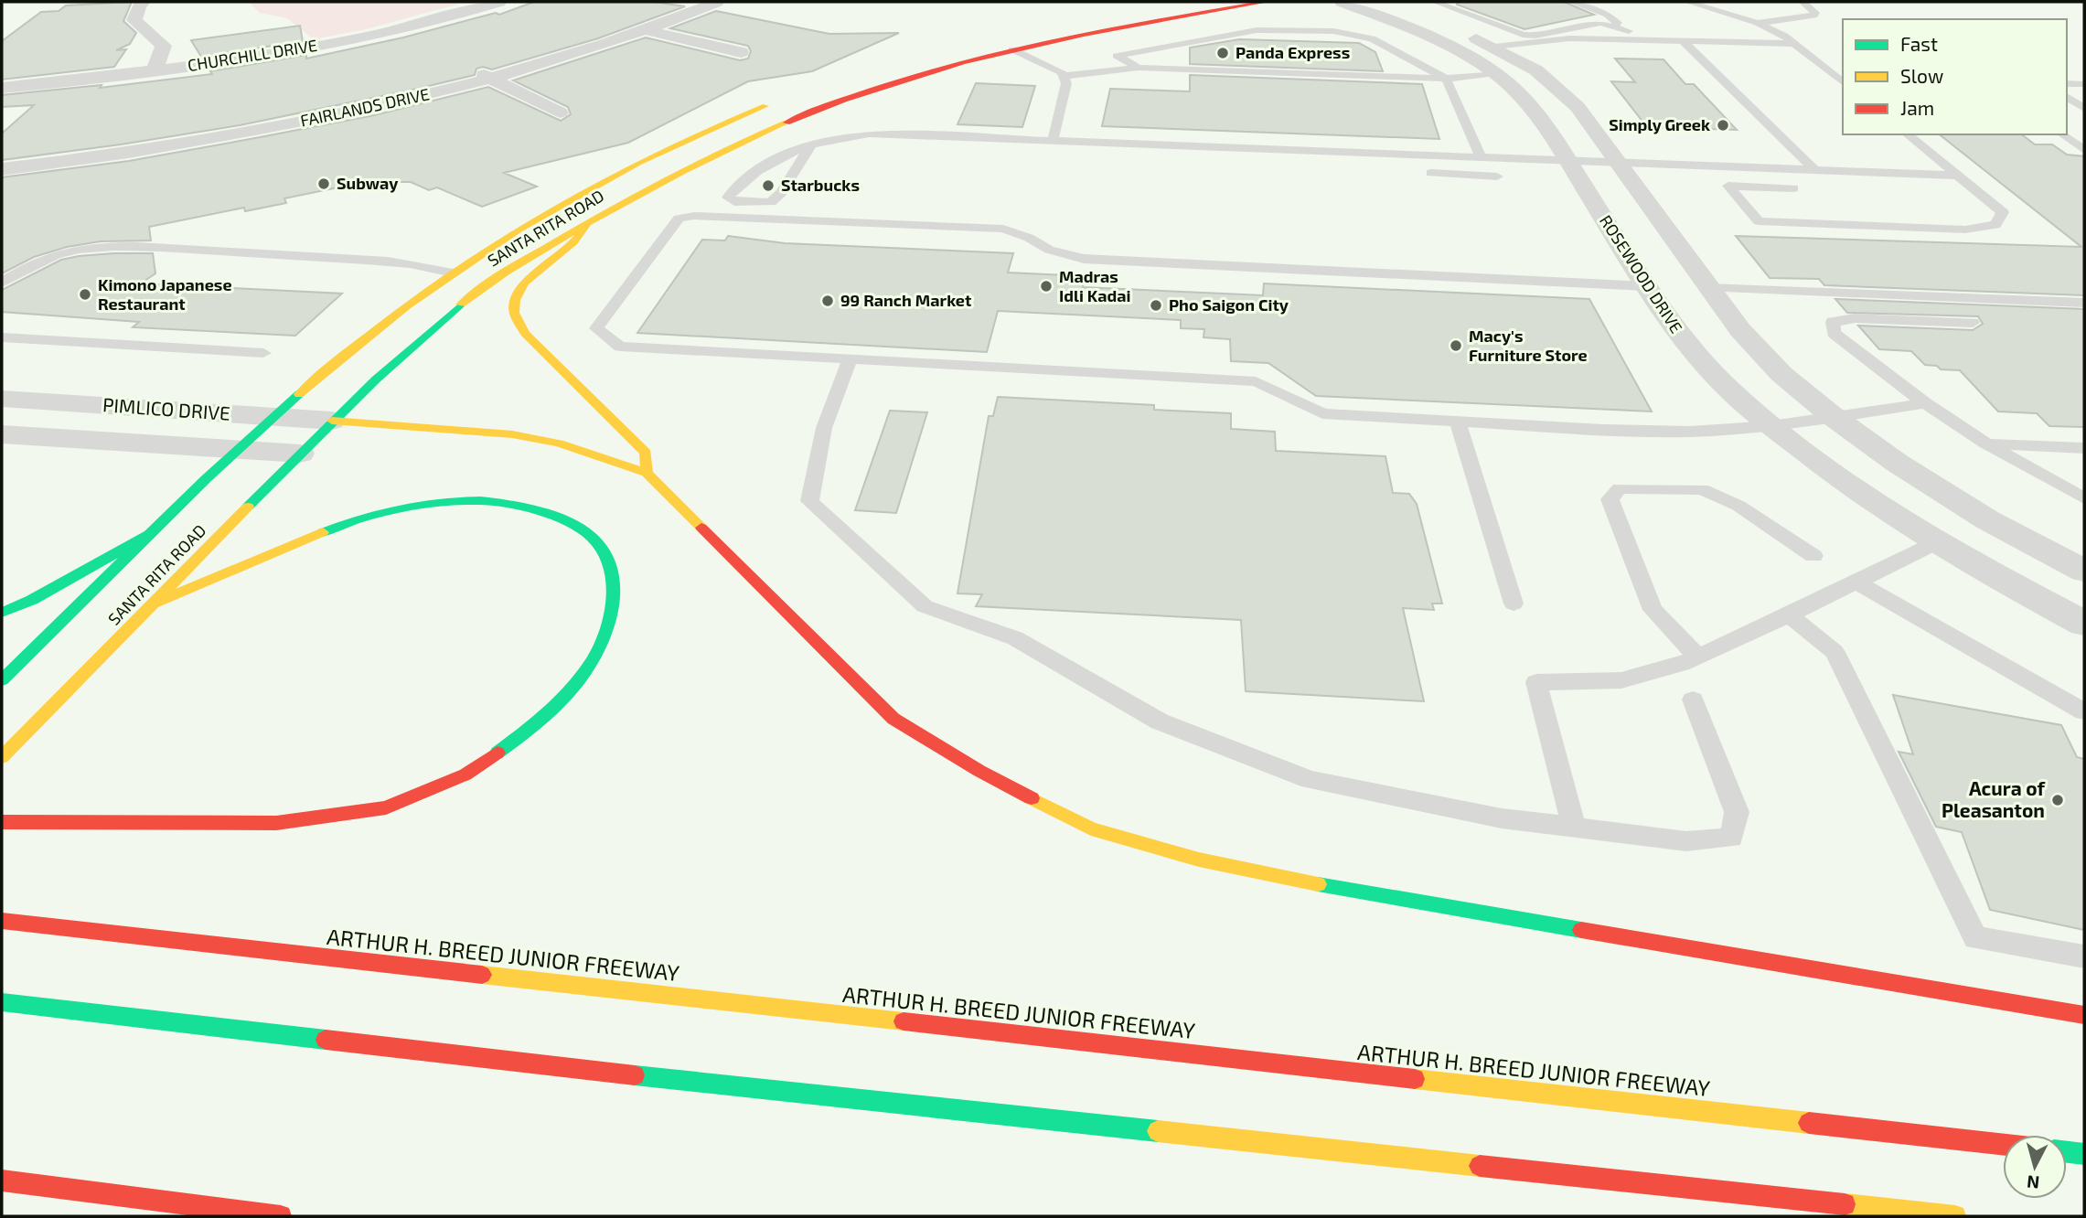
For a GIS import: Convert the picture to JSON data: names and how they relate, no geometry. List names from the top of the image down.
{
  "streets": {
    "main road": ["SANTA RITA ROAD", "ARTHUR H. BREED JUNIOR FREEWAY"],
    "street": [
      "CHURCHILL DRIVE",
      "FAIRLANDS DRIVE",
      "ROSEWOOD DRIVE",
      "PIMLICO DRIVE"
    ]
  },
  "crossings": [
    ["SANTA RITA ROAD", "PIMLICO DRIVE"]
  ],
  "places": [
    "Panda Express",
    "Simply Greek",
    "Subway",
    "Starbucks",
    "Madras Idli Kadai",
    "Kimono Japanese Restaurant",
    "99 Ranch Market",
    "Pho Saigon City",
    "Macy's Furniture Store",
    "Acura of Pleasanton"
  ],
  "legend": ["Fast", "Slow", "Jam"],
  "north": "bottom"
}
